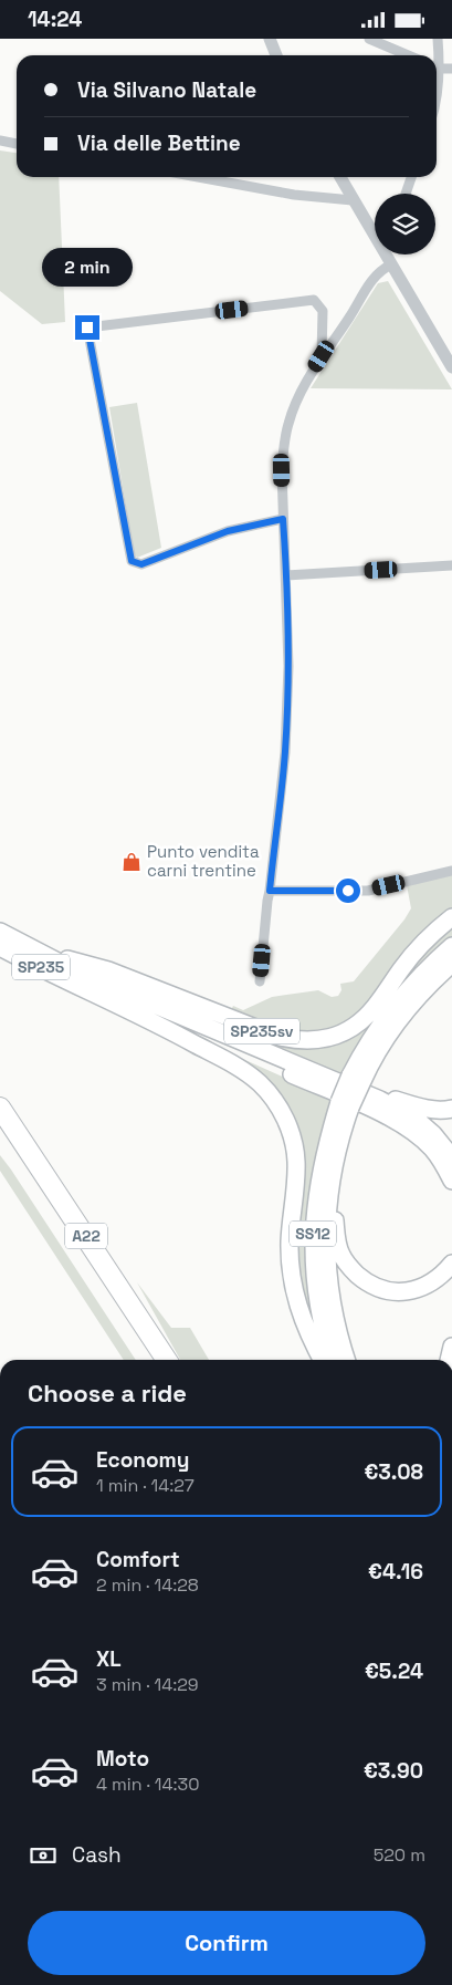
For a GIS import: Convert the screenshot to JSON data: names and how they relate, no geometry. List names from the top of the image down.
{
  "streets": {
    "highway": [
      "SP235",
      "SP235sv",
      "SS12",
      "A22"
    ]
  },
  "crossings": [
    ["SP235", "SP235sv"]
  ],
  "places": {
    "shop": ["Punto vendita carni trentine"]
  },
  "page": {
    "status": "14:24",
    "banner": ["Via Silvano Natale", "Via delle Bettine"],
    "bubble": "2 min",
    "heading": "Choose a ride",
    "list": [
      {
        "name": "Economy",
        "note": "1 min · 14:27",
        "value": "€3.08"
      },
      {
        "name": "Comfort",
        "note": "2 min · 14:28",
        "value": "€4.16"
      },
      {
        "name": "XL",
        "note": "3 min · 14:29",
        "value": "€5.24"
      },
      {
        "name": "Moto",
        "note": "4 min · 14:30",
        "value": "€3.90"
      }
    ],
    "pay": ["Cash", "520 m"],
    "buttons": "Confirm"
  }
}
